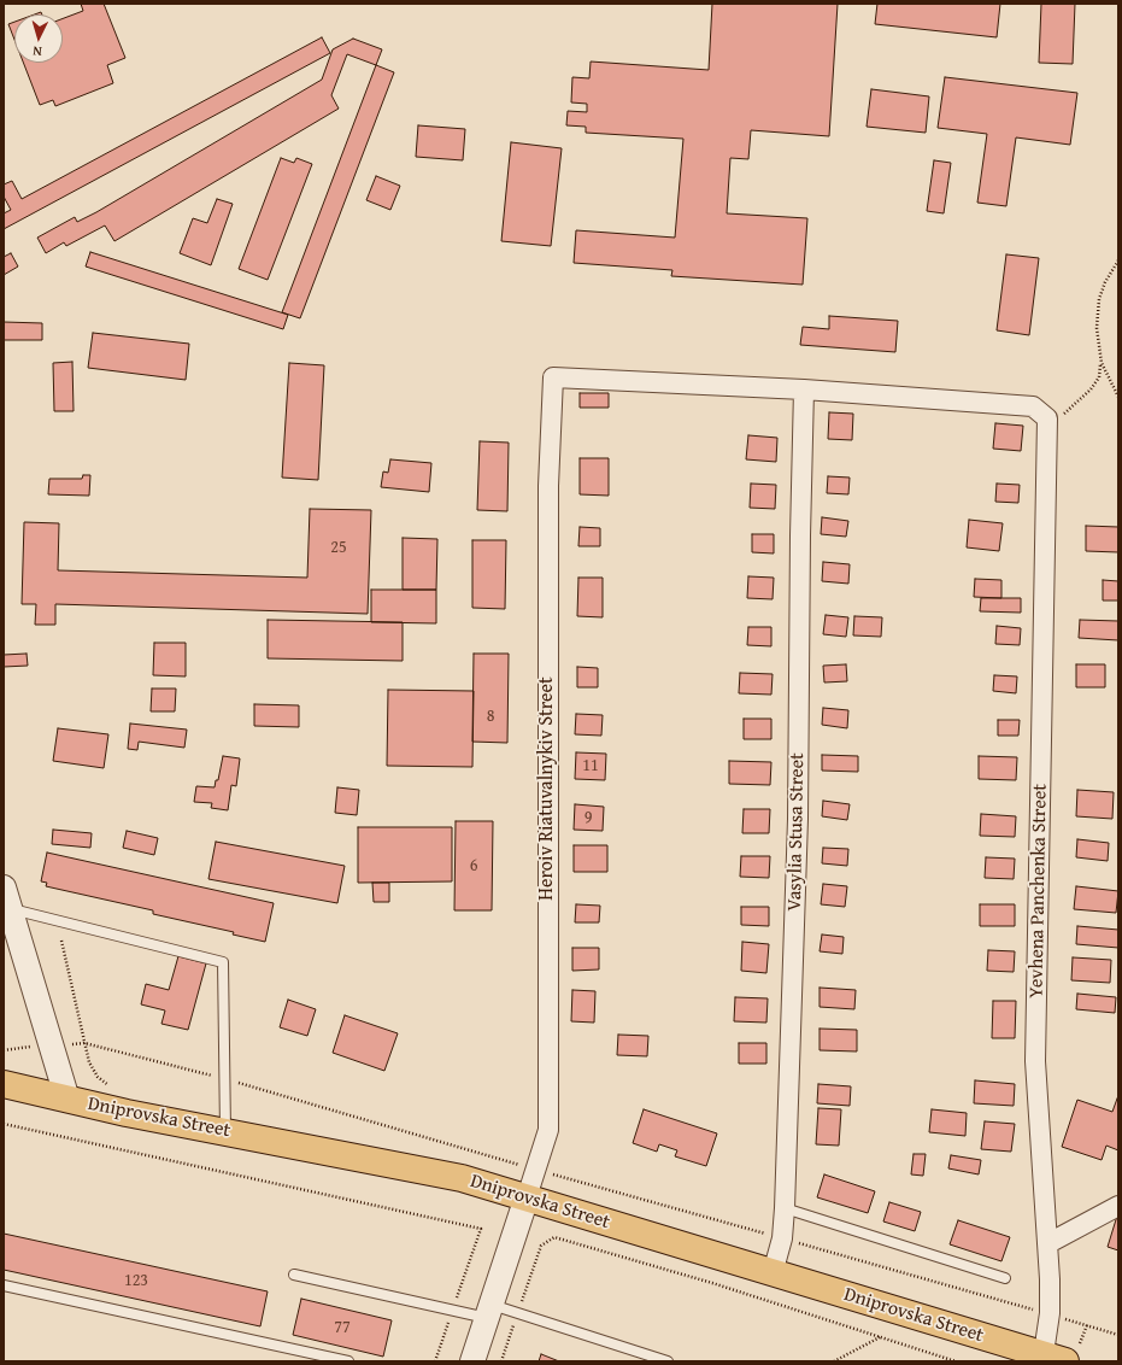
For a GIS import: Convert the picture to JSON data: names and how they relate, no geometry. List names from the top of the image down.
{
  "streets": {
    "highway": ["Dniprovska Street"],
    "street": ["Heroiv Riatuvalnykiv Street", "Vasylia Stusa Street", "Yevhena Panchenka Street"]
  },
  "crossings": [
    ["Heroiv Riatuvalnykiv Street", "Vasylia Stusa Street"],
    ["Heroiv Riatuvalnykiv Street", "Dniprovska Street"],
    ["Vasylia Stusa Street", "Dniprovska Street"],
    ["Yevhena Panchenka Street", "Dniprovska Street"]
  ],
  "house_numbers": [
    "25",
    "8",
    "11",
    "9",
    "6",
    "123",
    "77"
  ],
  "north": "bottom"
}
